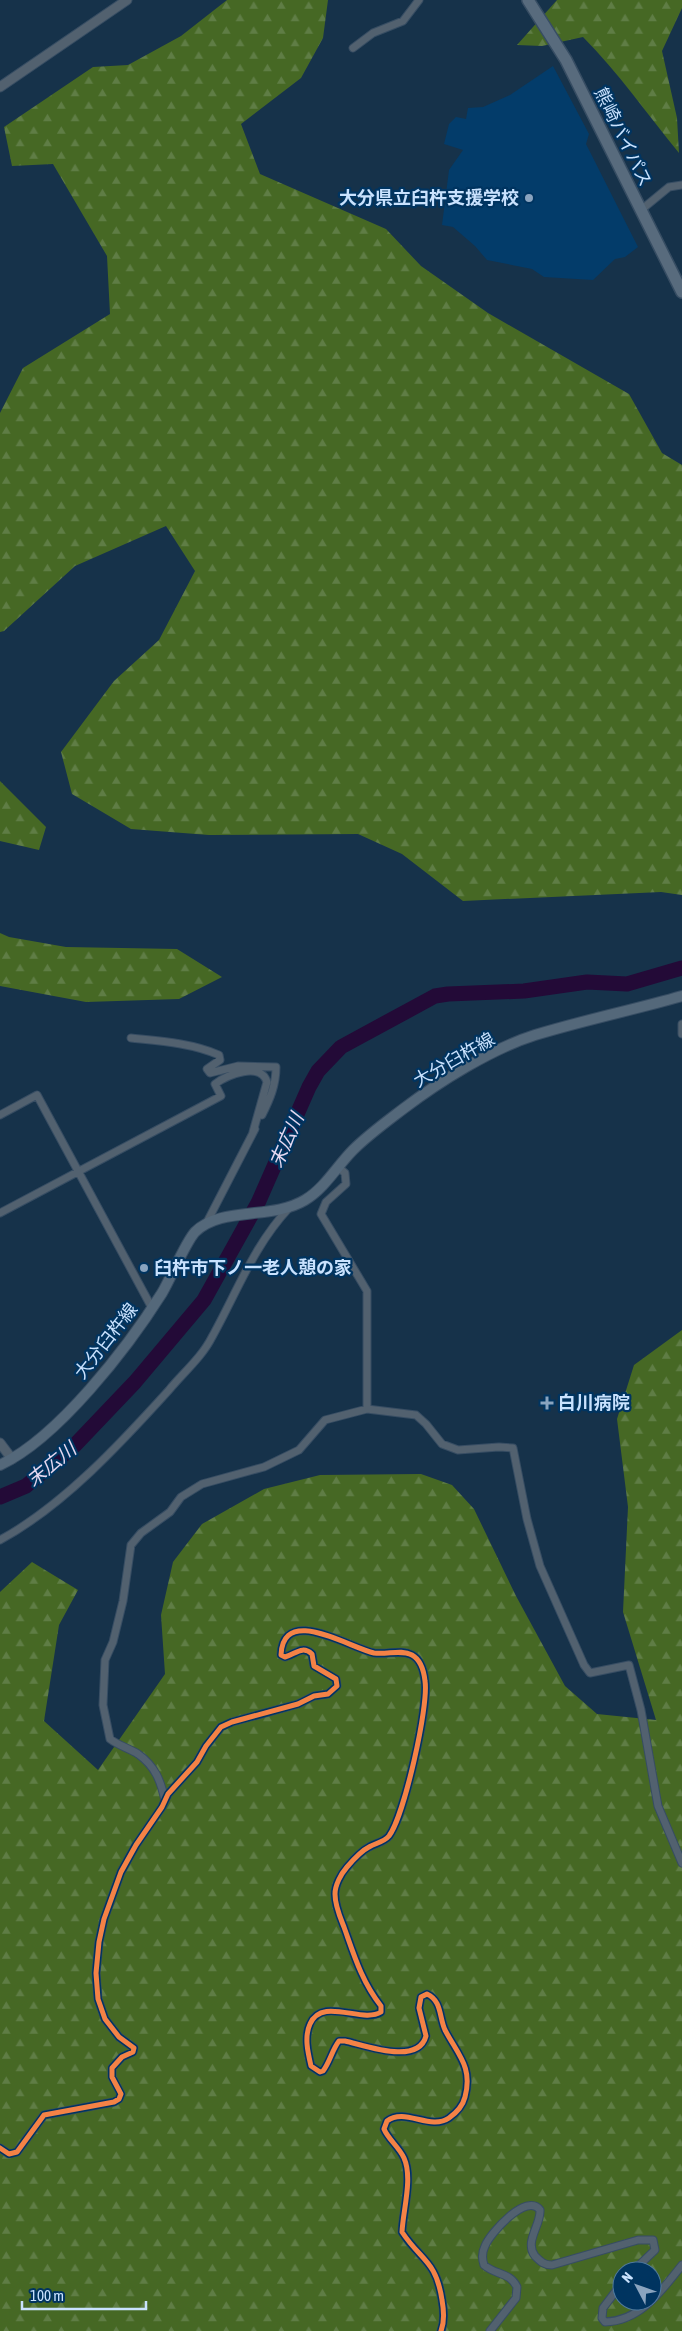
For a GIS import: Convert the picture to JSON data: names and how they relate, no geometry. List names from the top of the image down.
{
  "streets": {
    "highway": ["熊崎バイパス"],
    "main road": ["大分臼杵線"]
  },
  "water": ["末広川"],
  "places": {
    "other": ["大分県立臼杵支援学校", "臼杵市下ノ一老人憩の家"],
    "health": ["白川病院"]
  },
  "scale_bar": "100 m",
  "north": "top left"
}
